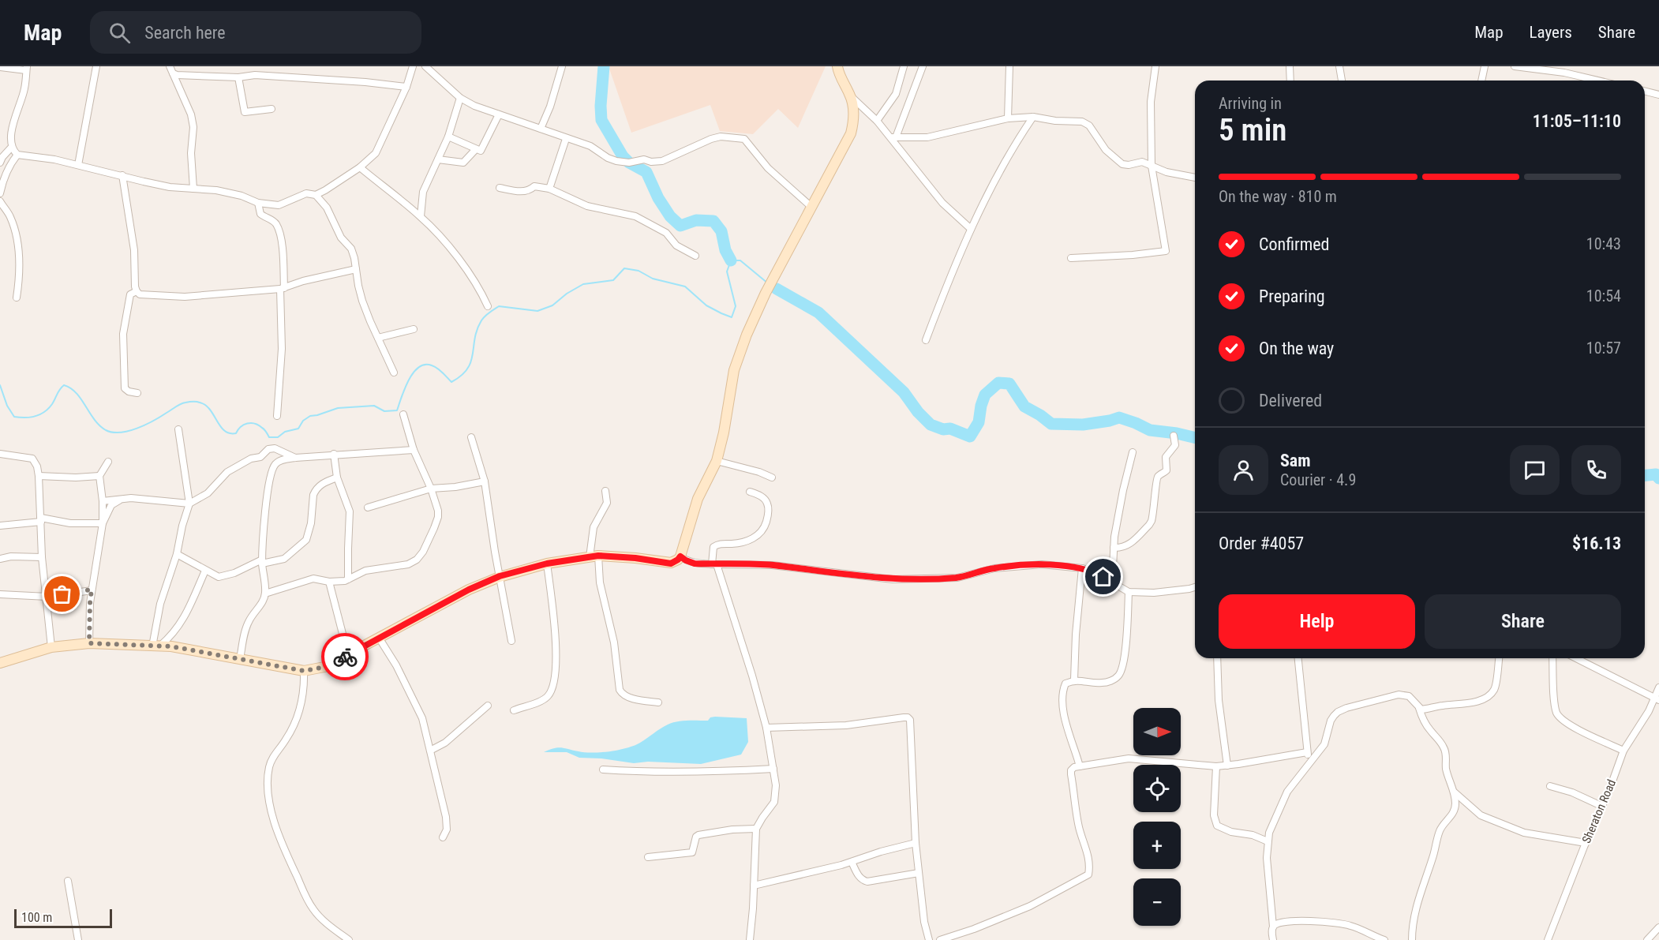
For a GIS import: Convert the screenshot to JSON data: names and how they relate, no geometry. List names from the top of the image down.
{
  "streets": {
    "street": ["Sheraton Road"]
  },
  "scale_bar": "100 m",
  "north": "right",
  "page": {
    "header": "Map",
    "search": "Search here",
    "nav": ["Map", "Layers", "Share"],
    "heading": ["5 min", "Arriving in", "11:05–11:10"],
    "panel": [
      "Sam",
      "Courier · 4.9",
      "Order #4057",
      "$16.13"
    ],
    "bar": "On the way · 810 m",
    "list": [
      ["Confirmed", "10:43"],
      ["Preparing", "10:54"],
      ["On the way", "10:57"],
      "Delivered"
    ],
    "buttons": ["Help", "Share"],
    "map_buttons": ["+", "−"],
    "scale": "100 m"
  }
}
